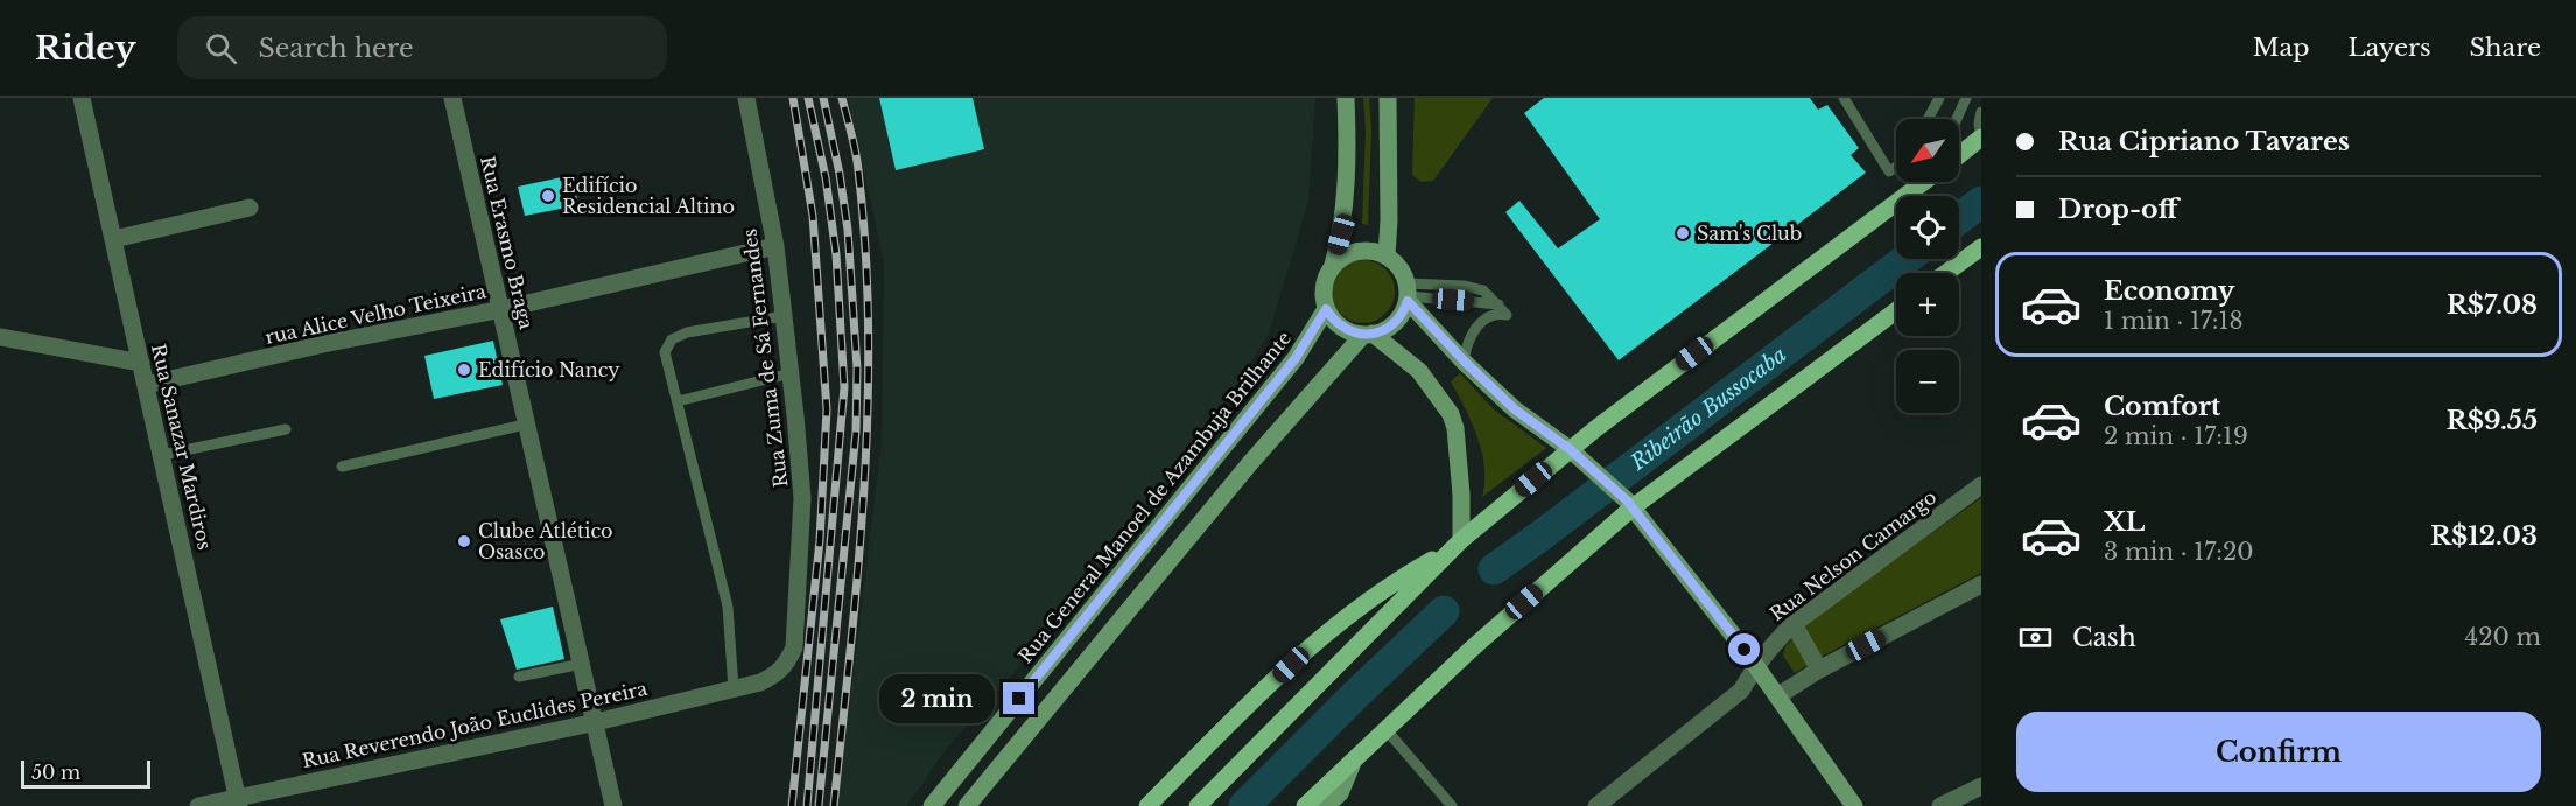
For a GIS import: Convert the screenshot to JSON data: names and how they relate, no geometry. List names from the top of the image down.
{
  "streets": {
    "main road": ["Rua General Manoel de Azambuja Brilhante"],
    "street": [
      "Rua Erasmo Braga",
      "rua Alice Velho Teixeira",
      "Rua Zuma de Sá Fernandes",
      "Rua Sanazar Mardiros",
      "Rua Nelson Camargo",
      "Rua Reverendo João Euclides Pereira"
    ]
  },
  "crossings": [
    ["Rua Erasmo Braga", "rua Alice Velho Teixeira"],
    ["Rua Erasmo Braga", "Rua Reverendo João Euclides Pereira"],
    ["rua Alice Velho Teixeira", "Rua Zuma de Sá Fernandes"],
    ["rua Alice Velho Teixeira", "Rua Sanazar Mardiros"],
    ["Rua Zuma de Sá Fernandes", "Rua Reverendo João Euclides Pereira"],
    ["Rua Sanazar Mardiros", "Rua Reverendo João Euclides Pereira"]
  ],
  "water": ["Ribeirão Bussocaba"],
  "places": [
    "Edifício Residencial Altino",
    "Sam's Club",
    "Edifício Nancy",
    "Clube Atlético Osasco"
  ],
  "scale_bar": "50 m",
  "north": "bottom left",
  "page": {
    "header": "Ridey",
    "search": "Search here",
    "nav": ["Map", "Layers", "Share"],
    "banner": ["Rua Cipriano Tavares", "Drop-off"],
    "map_buttons": ["+", "−"],
    "list": [
      {
        "name": "Economy",
        "note": "1 min · 17:18",
        "value": "R$7.08"
      },
      {
        "name": "Comfort",
        "note": "2 min · 17:19",
        "value": "R$9.55"
      },
      {
        "name": "XL",
        "note": "3 min · 17:20",
        "value": "R$12.03"
      }
    ],
    "pay": ["Cash", "420 m"],
    "bubble": "2 min",
    "buttons": "Confirm",
    "scale": "50 m"
  }
}
